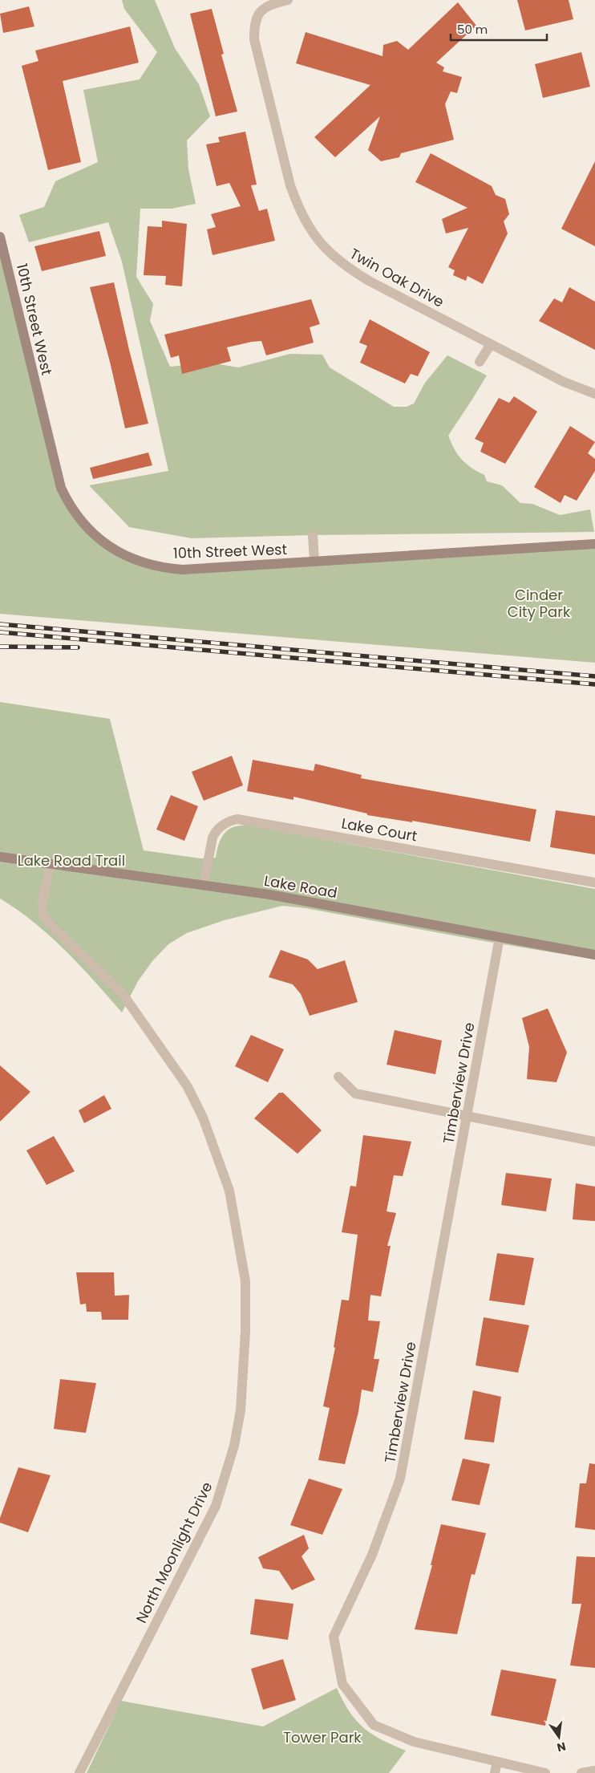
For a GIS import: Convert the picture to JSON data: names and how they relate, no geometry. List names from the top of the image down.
{
  "streets": {
    "street": [
      "Twin Oak Drive",
      "10th Street West",
      "Lake Court",
      "Lake Road",
      "Timberview Drive",
      "North Moonlight Drive"
    ]
  },
  "crossings": [
    ["Lake Court", "Lake Road"],
    ["Lake Road", "Timberview Drive"],
    ["Lake Road", "North Moonlight Drive"]
  ],
  "parks": ["Cinder City Park", "Lake Road Trail", "Tower Park"],
  "scale_bar": "50 m",
  "north": "bottom"
}
